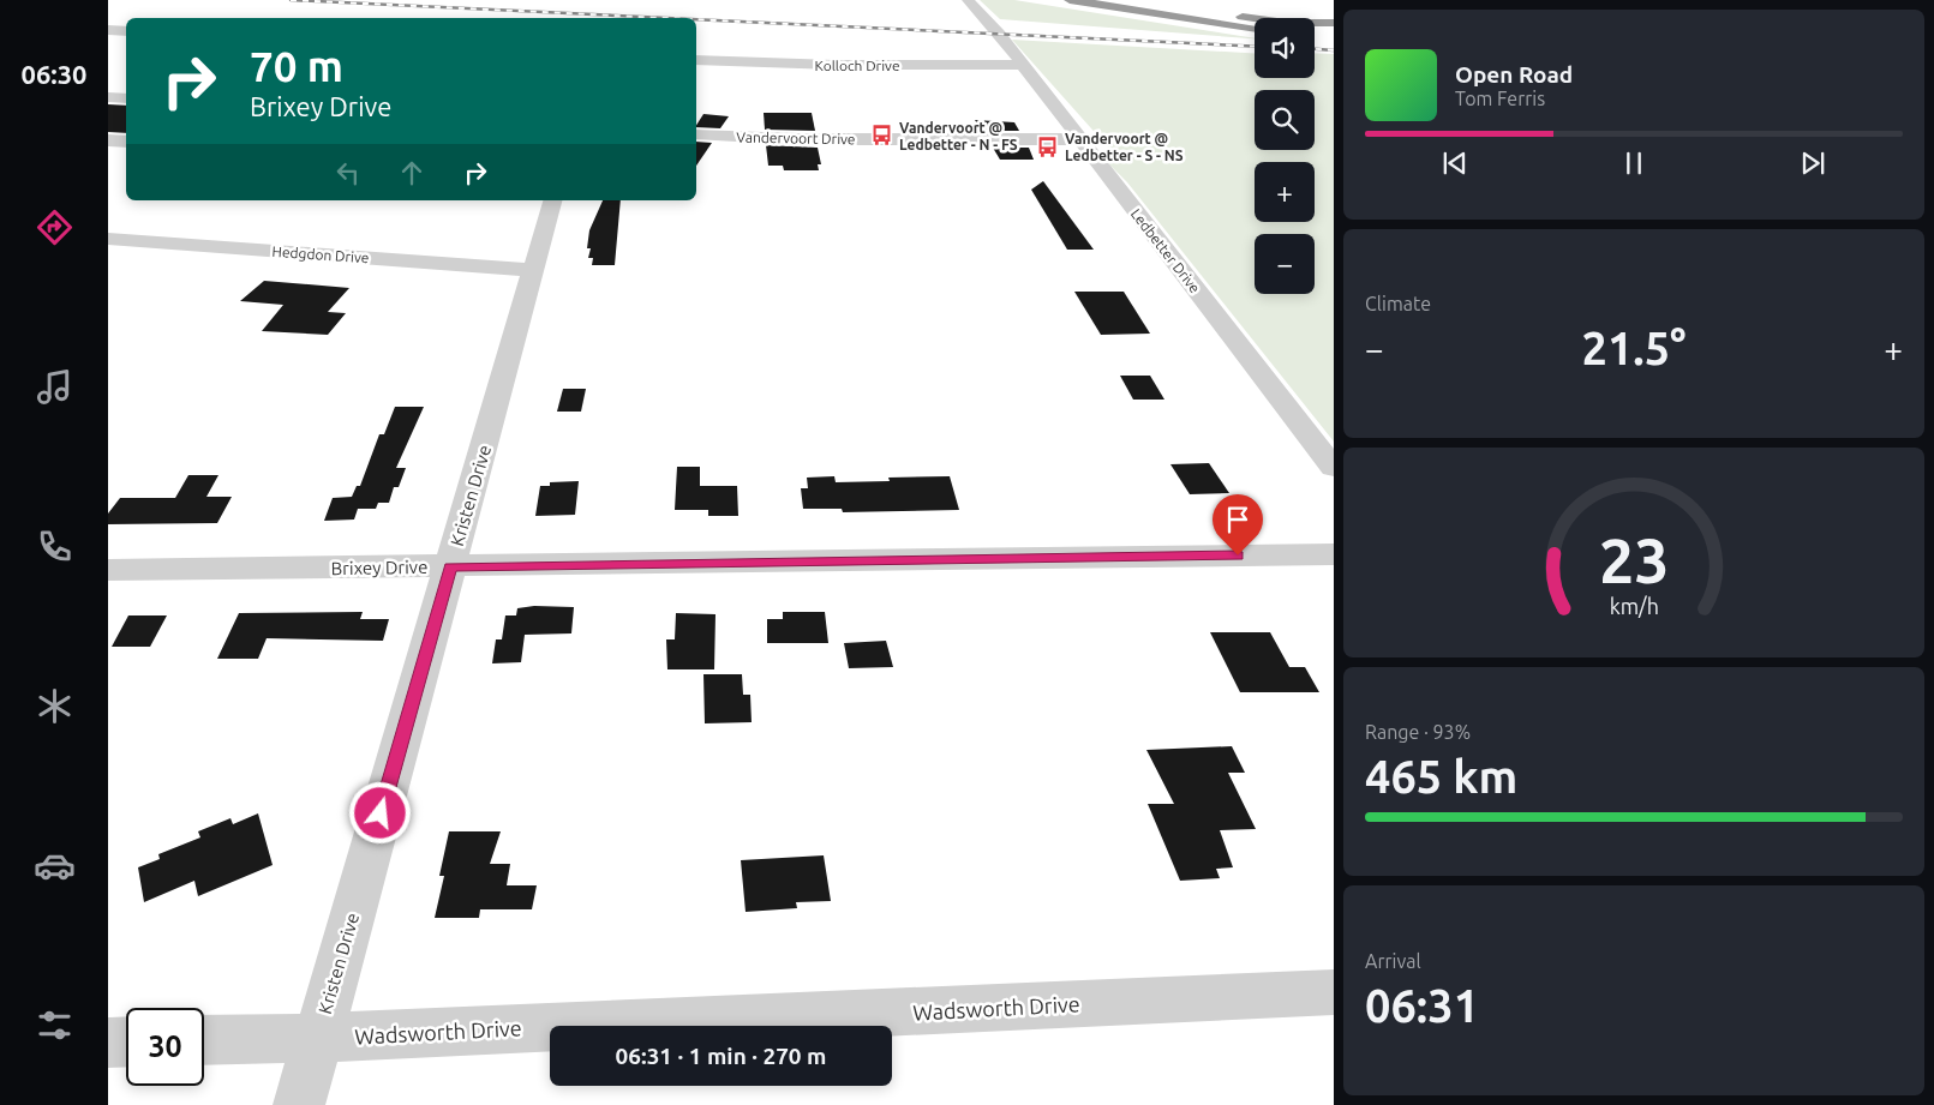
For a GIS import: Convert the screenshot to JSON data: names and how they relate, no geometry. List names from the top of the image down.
{
  "streets": {
    "street": [
      "Kolloch Drive",
      "Vandervoort Drive",
      "Ledbetter Drive",
      "Hedgdon Drive",
      "Kristen Drive",
      "Brixey Drive",
      "Wadsworth Drive"
    ]
  },
  "crossings": [
    ["Kolloch Drive", "Ledbetter Drive"],
    ["Vandervoort Drive", "Ledbetter Drive"],
    ["Hedgdon Drive", "Kristen Drive"],
    ["Kristen Drive", "Brixey Drive"],
    ["Kristen Drive", "Wadsworth Drive"]
  ],
  "places": {
    "bus stop": ["Vandervoort @ Ledbetter - N - FS", "Vandervoort @ Ledbetter - S - NS"]
  },
  "page": {
    "tabs": "06:30",
    "map_buttons": ["+", "−"],
    "turn": ["70 m", "Brixey Drive"],
    "song": ["Open Road", "Tom Ferris"],
    "tile": [
      "Climate",
      ["Range · 93%", "465 km"],
      ["Arrival", "06:31"]
    ],
    "heat": ["−", "21.5°", "+"],
    "limit": "30",
    "trip": "06:31 · 1 min · 270 m",
    "gauge": ["23", "km/h"]
  }
}
